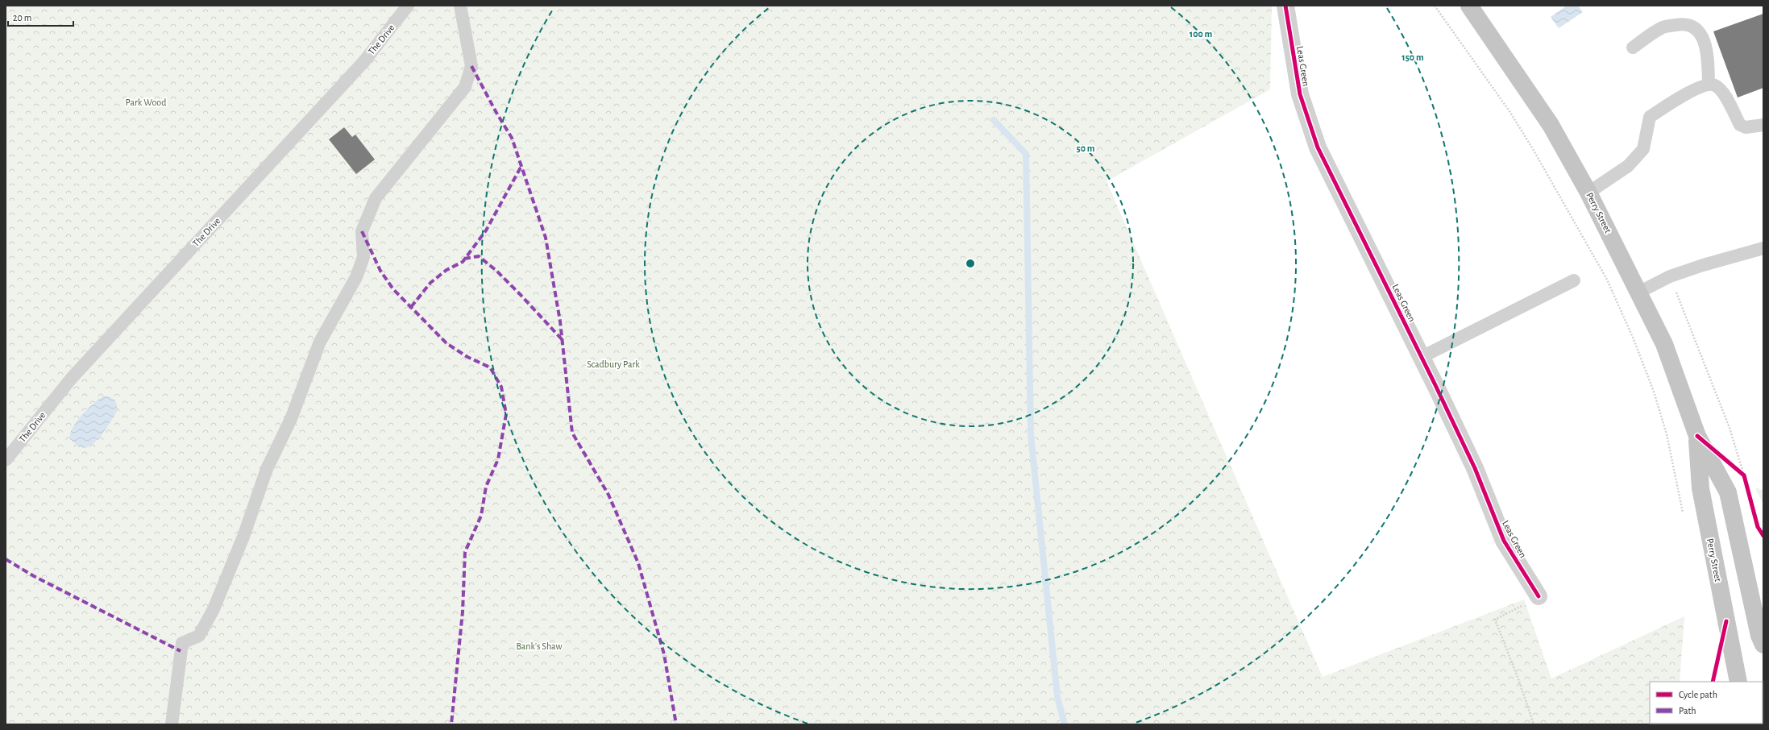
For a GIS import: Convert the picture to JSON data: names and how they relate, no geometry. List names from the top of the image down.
{
  "streets": {
    "main road": ["Perry Street"],
    "street": ["Leas Green"],
    "lane": ["The Drive"]
  },
  "parks": ["Park Wood", "Scadbury Park", "Bank's Shaw"],
  "legend": ["Cycle path", "Path"],
  "scale_bar": "20 m",
  "rings": ["100 m", "150 m", "50 m"]
}
